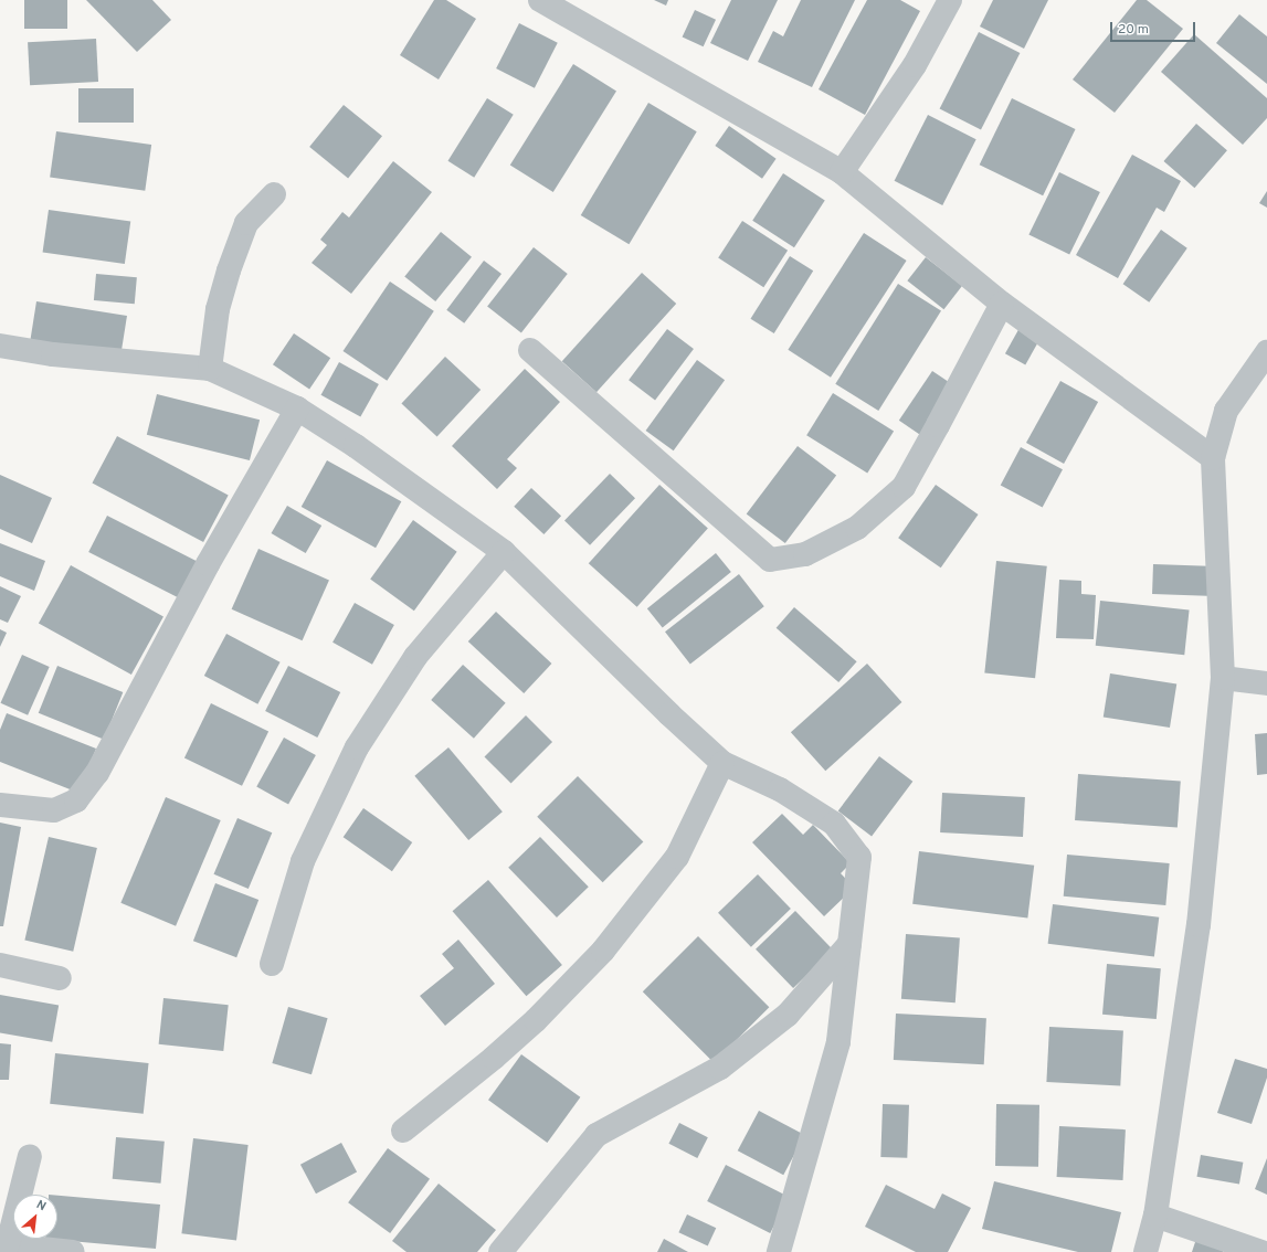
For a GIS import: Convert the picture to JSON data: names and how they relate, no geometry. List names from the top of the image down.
{
  "scale_bar": "20 m",
  "north": "top right"
}
